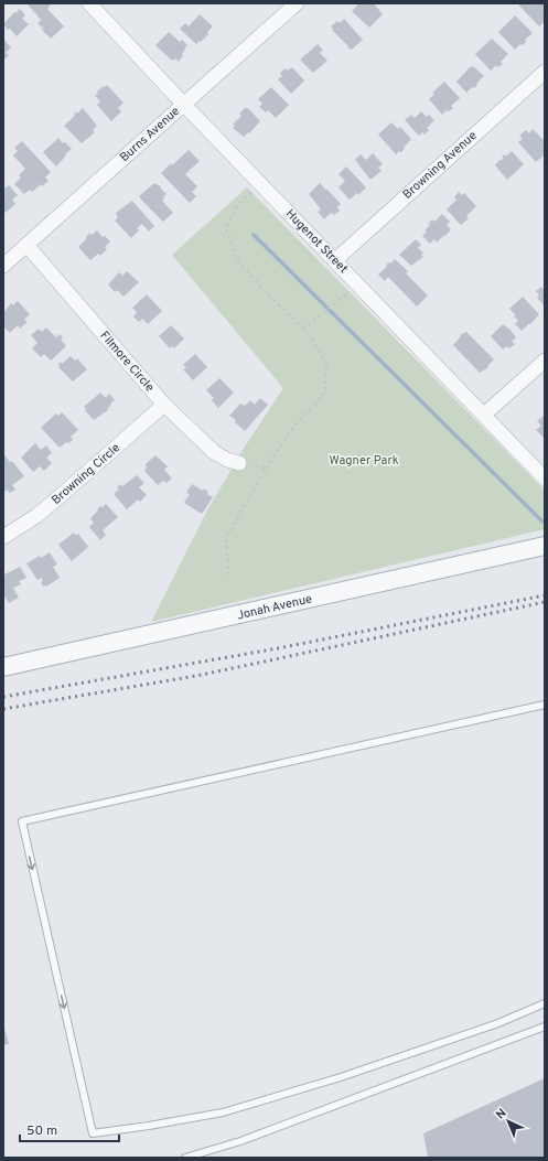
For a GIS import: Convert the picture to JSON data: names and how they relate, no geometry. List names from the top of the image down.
{
  "streets": {
    "street": [
      "Burns Avenue",
      "Browning Avenue",
      "Hugenot Street",
      "Filmore Circle",
      "Browning Circle",
      "Jonah Avenue"
    ]
  },
  "crossings": [
    ["Burns Avenue", "Hugenot Street"],
    ["Burns Avenue", "Filmore Circle"],
    ["Browning Avenue", "Hugenot Street"],
    ["Filmore Circle", "Browning Circle"]
  ],
  "parks": ["Wagner Park"],
  "scale_bar": "50 m",
  "north": "top left"
}
